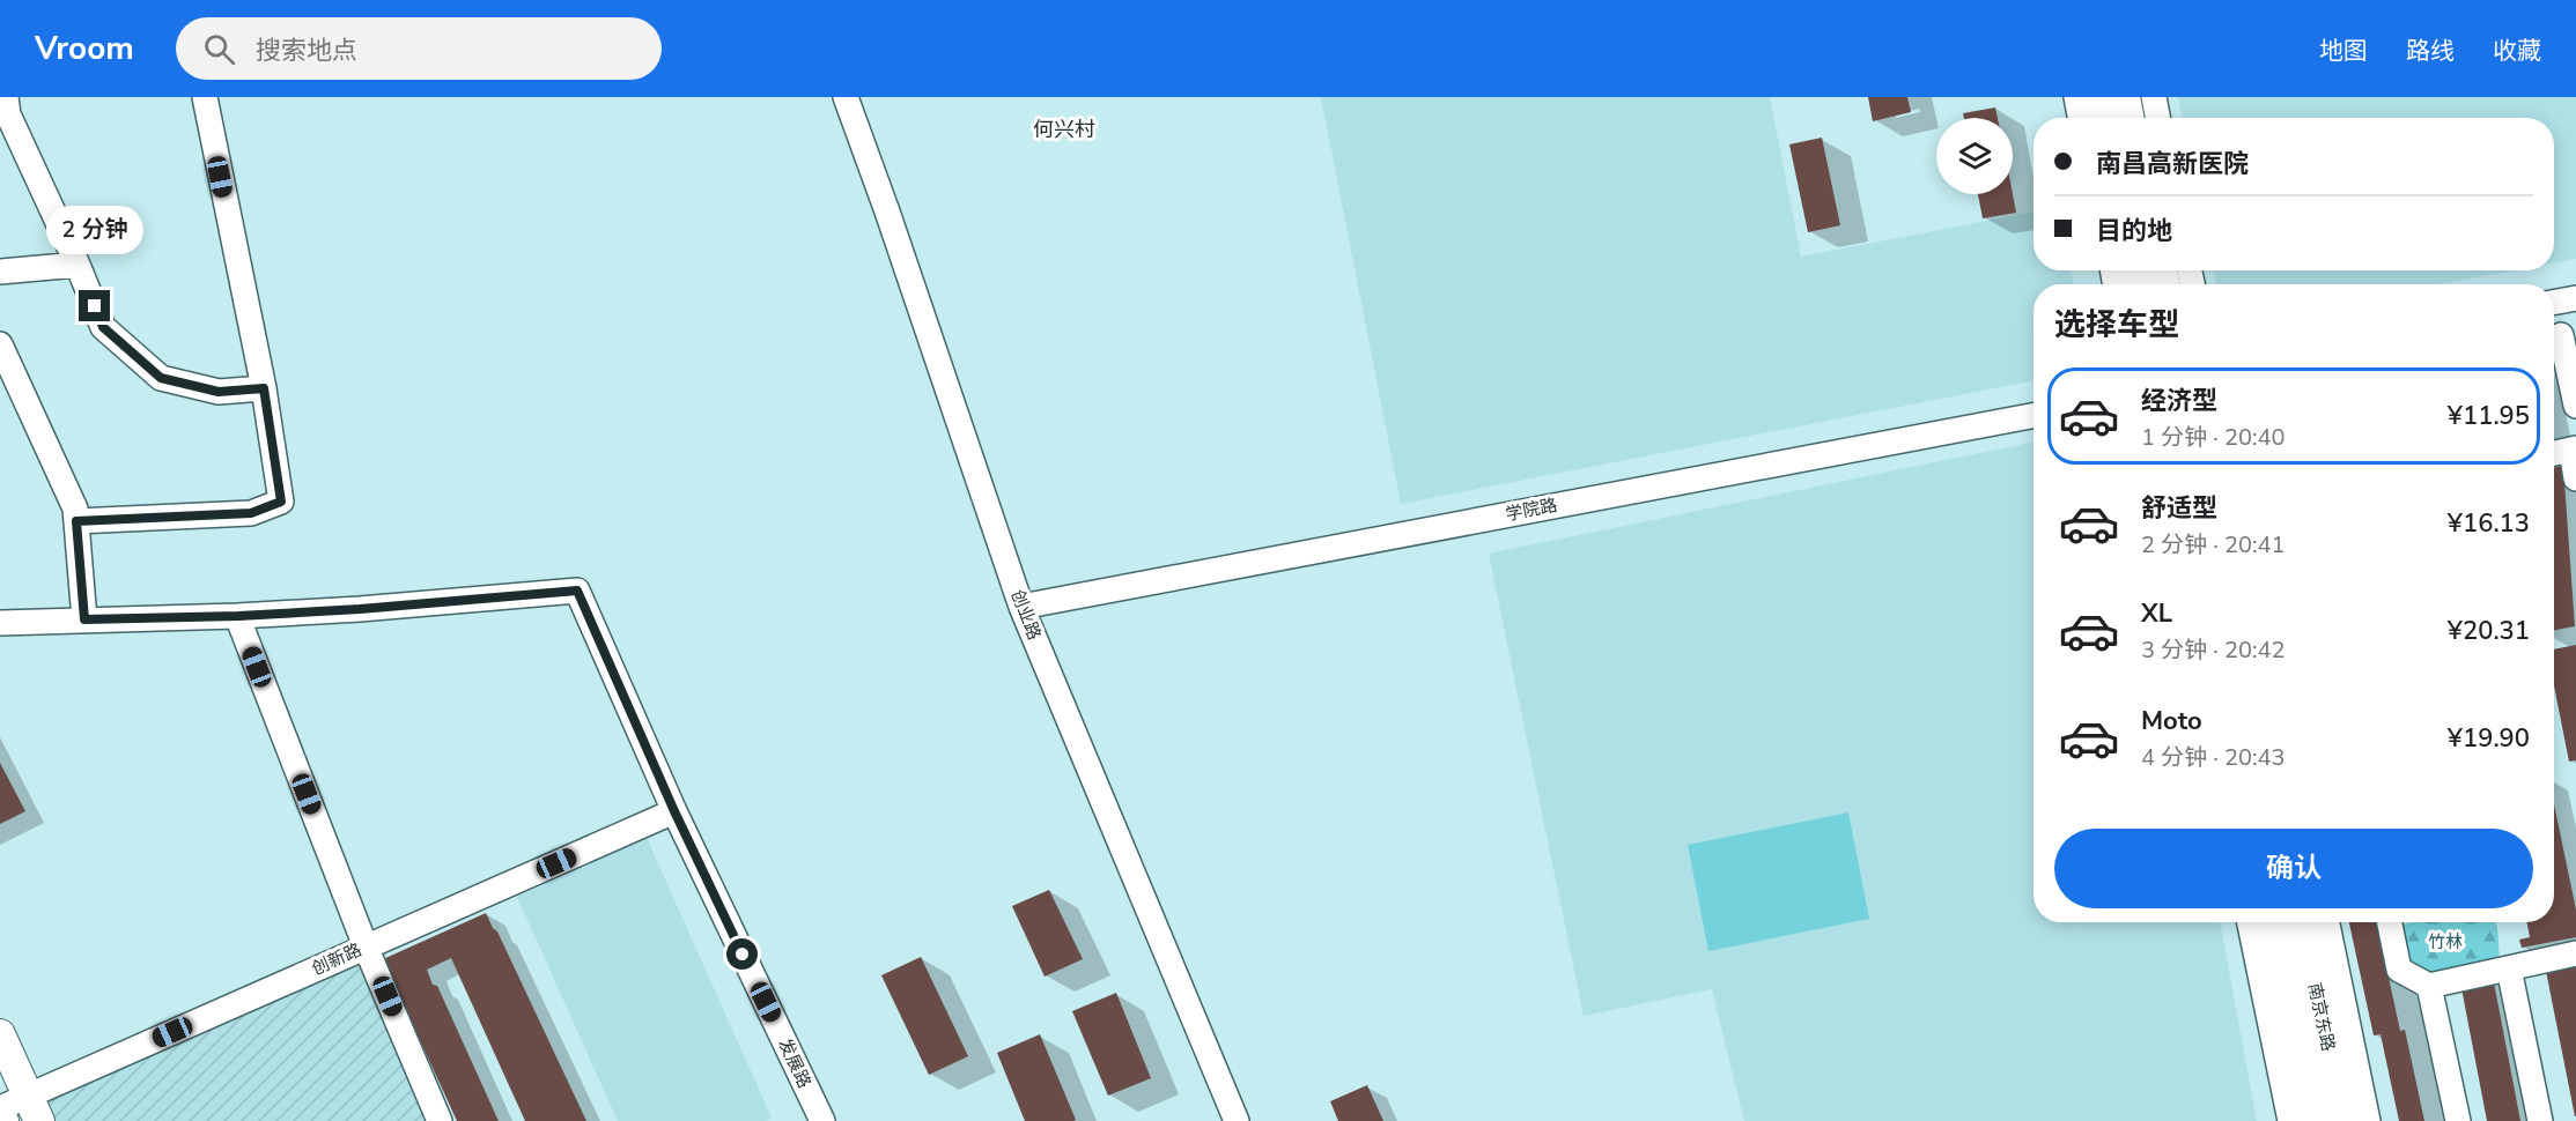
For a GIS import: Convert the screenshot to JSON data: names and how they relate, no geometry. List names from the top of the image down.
{
  "streets": {
    "main road": ["南京东路"],
    "street": [
      "学院路",
      "创业路",
      "创新路",
      "发展路"
    ]
  },
  "crossings": [
    ["学院路", "创业路"],
    ["创新路", "发展路"]
  ],
  "districts": ["何兴村"],
  "parks": ["竹林"],
  "page": {
    "header": "Vroom",
    "search": "搜索地点",
    "nav": ["地图", "路线", "收藏"],
    "banner": ["南昌高新医院", "目的地"],
    "bubble": "2 分钟",
    "heading": "选择车型",
    "list": [
      {
        "name": "经济型",
        "note": "1 分钟 · 20:40",
        "value": "¥11.95"
      },
      {
        "name": "舒适型",
        "note": "2 分钟 · 20:41",
        "value": "¥16.13"
      },
      {
        "name": "XL",
        "note": "3 分钟 · 20:42",
        "value": "¥20.31"
      },
      {
        "name": "Moto",
        "note": "4 分钟 · 20:43",
        "value": "¥19.90"
      }
    ],
    "buttons": "确认"
  }
}
